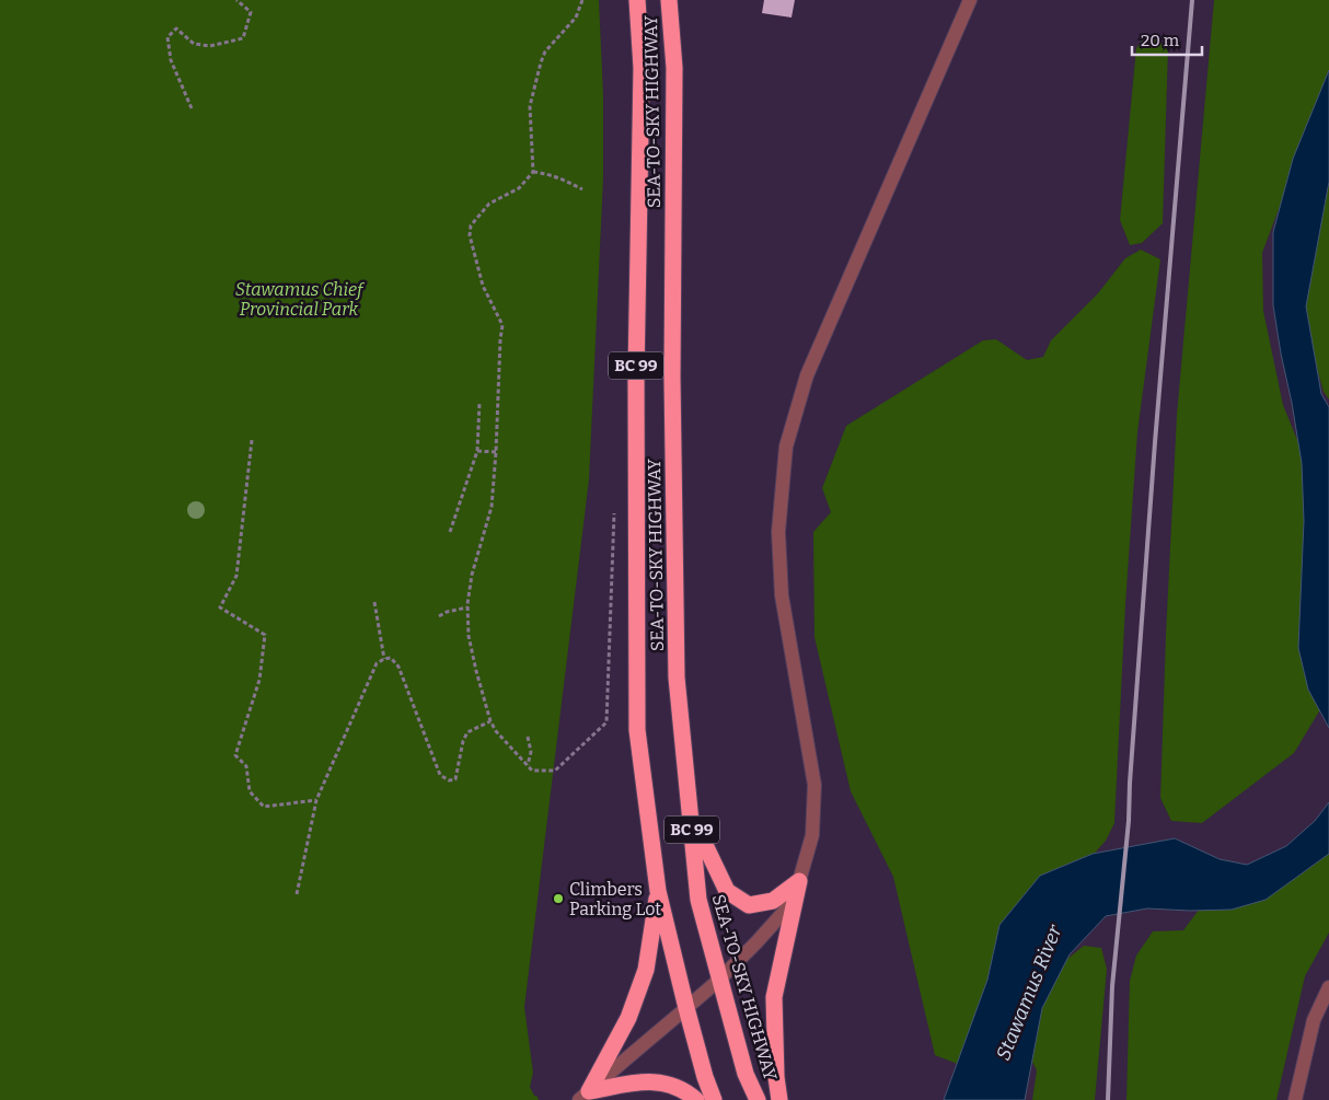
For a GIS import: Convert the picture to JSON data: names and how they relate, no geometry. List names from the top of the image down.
{
  "streets": {
    "highway": ["SEA-TO-SKY HIGHWAY", "BC 99"]
  },
  "water": ["Stawamus River"],
  "parks": ["Stawamus Chief Provincial Park"],
  "places": ["Climbers Parking Lot"],
  "scale_bar": "20 m"
}
